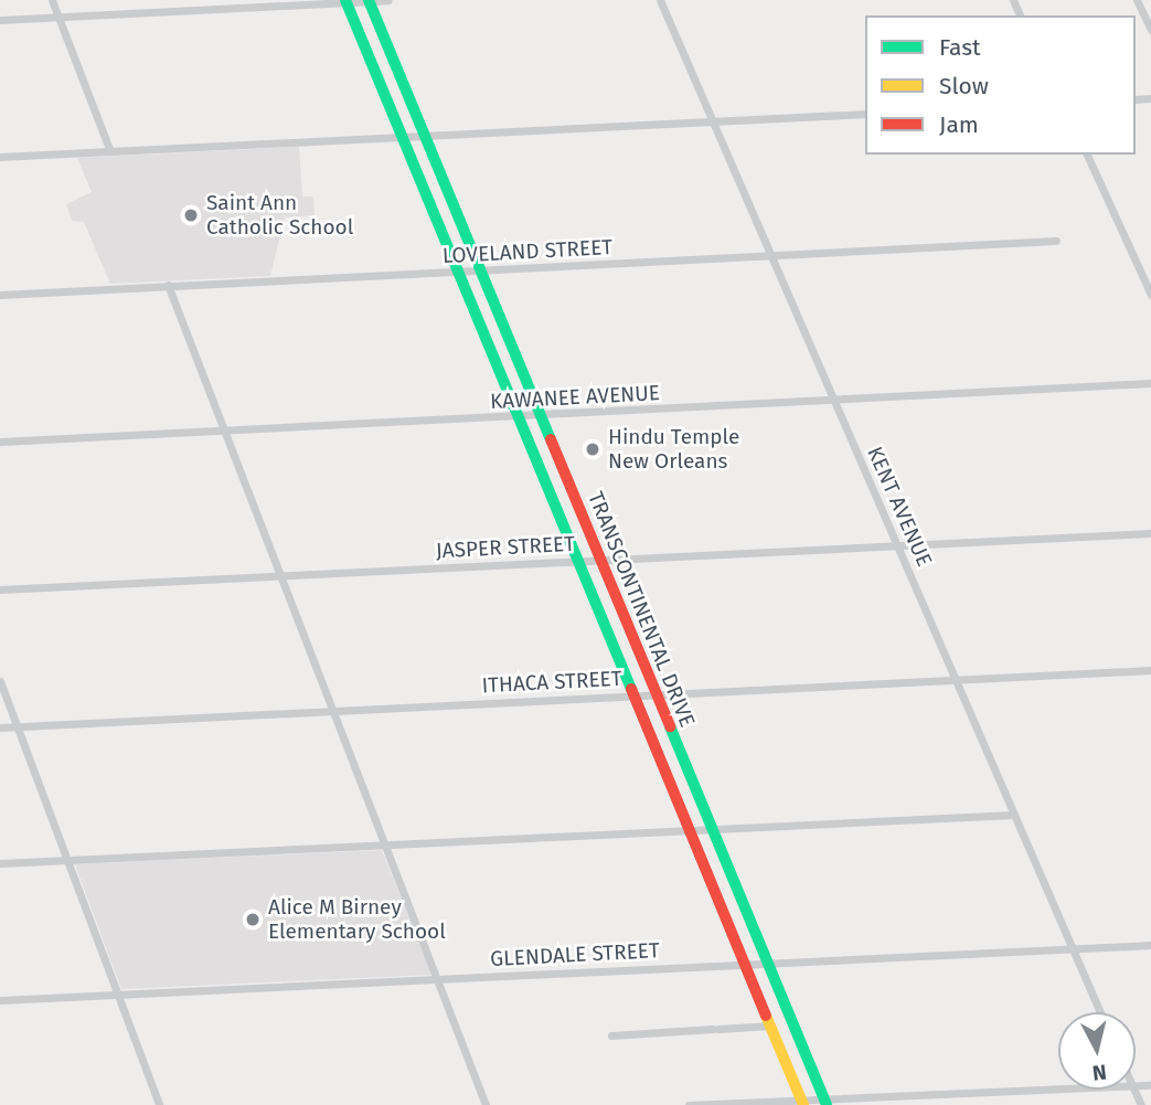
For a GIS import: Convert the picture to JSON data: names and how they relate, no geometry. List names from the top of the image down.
{
  "streets": {
    "street": [
      "LOVELAND STREET",
      "KAWANEE AVENUE",
      "KENT AVENUE",
      "JASPER STREET",
      "TRANSCONTINENTAL DRIVE",
      "ITHACA STREET",
      "GLENDALE STREET"
    ]
  },
  "crossings": [
    ["LOVELAND STREET", "KENT AVENUE"],
    ["LOVELAND STREET", "TRANSCONTINENTAL DRIVE"],
    ["KAWANEE AVENUE", "KENT AVENUE"],
    ["KAWANEE AVENUE", "TRANSCONTINENTAL DRIVE"],
    ["KENT AVENUE", "JASPER STREET"],
    ["KENT AVENUE", "ITHACA STREET"],
    ["KENT AVENUE", "GLENDALE STREET"],
    ["JASPER STREET", "TRANSCONTINENTAL DRIVE"],
    ["TRANSCONTINENTAL DRIVE", "ITHACA STREET"],
    ["TRANSCONTINENTAL DRIVE", "GLENDALE STREET"]
  ],
  "places": ["Saint Ann Catholic School", "Hindu Temple New Orleans", "Alice M Birney Elementary School"],
  "legend": ["Fast", "Slow", "Jam"],
  "north": "bottom"
}
